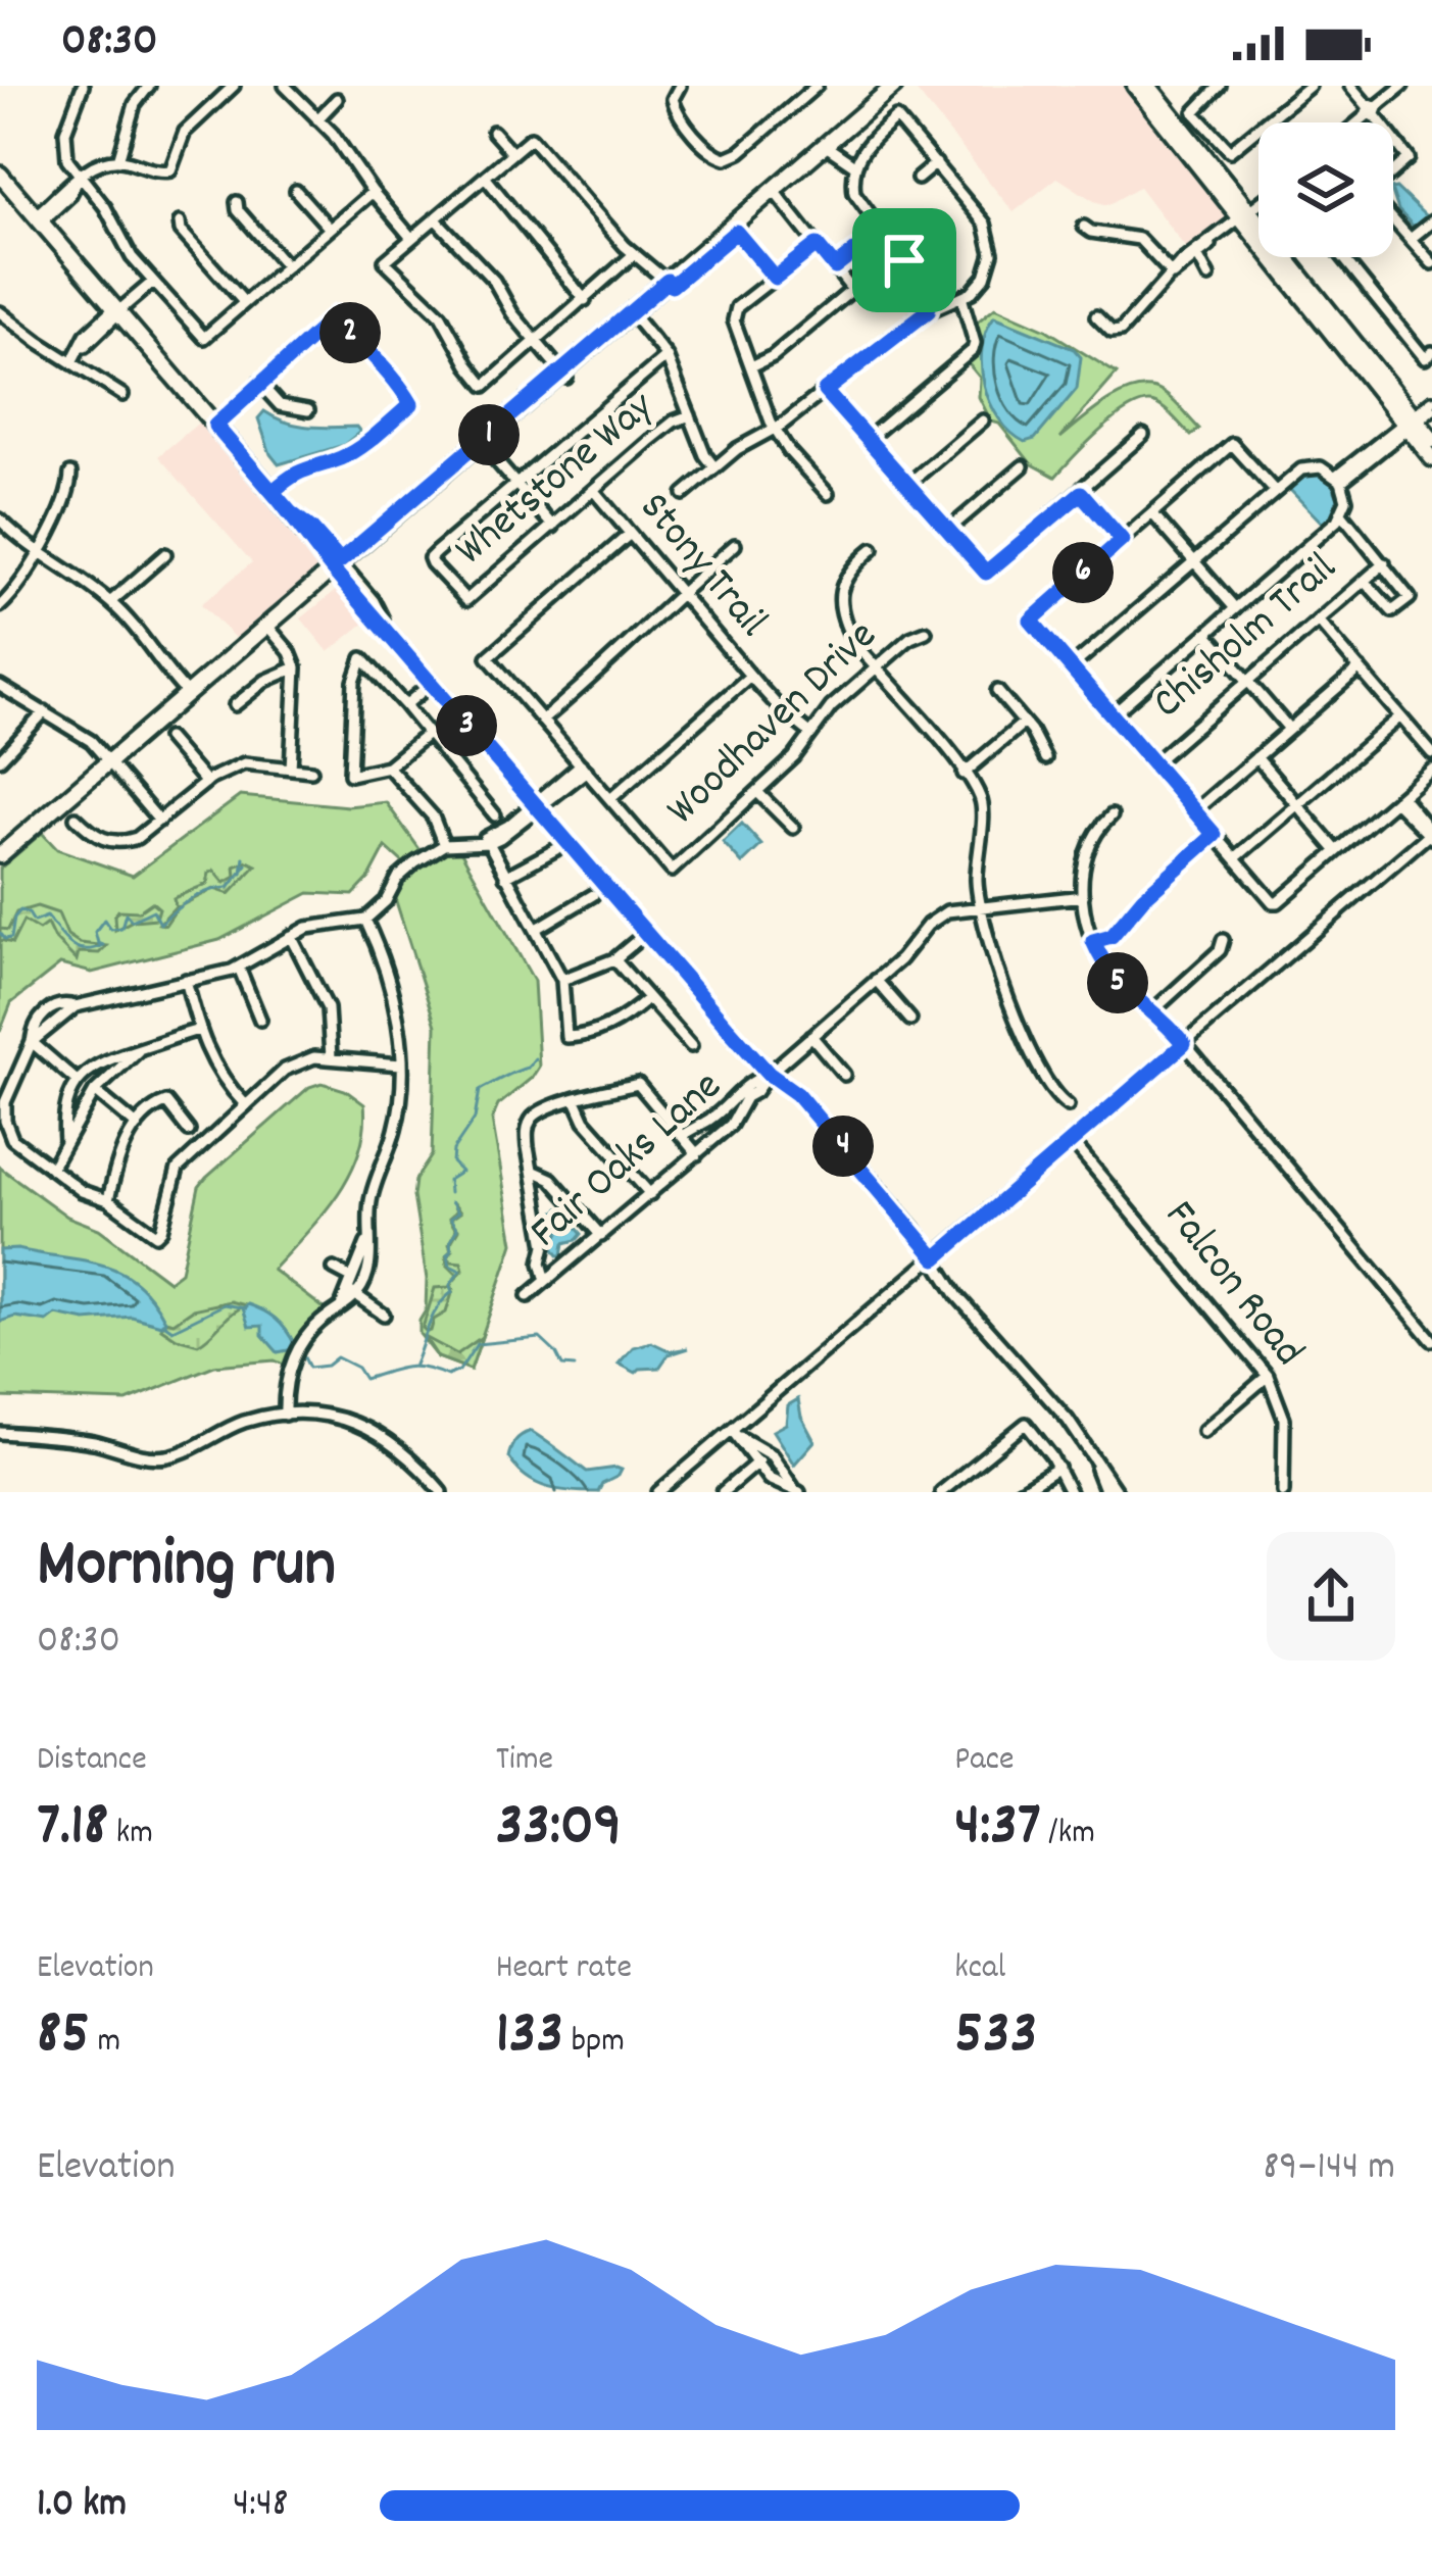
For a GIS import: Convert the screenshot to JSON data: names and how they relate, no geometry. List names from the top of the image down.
{
  "streets": {
    "street": [
      "Whetstone Way",
      "Stony Trail",
      "Chisholm Trail",
      "Woodhaven Drive",
      "Fair Oaks Lane",
      "Falcon Road"
    ]
  },
  "crossings": [
    ["Whetstone Way", "Stony Trail"],
    ["Stony Trail", "Woodhaven Drive"]
  ],
  "page": {
    "status": "08:30",
    "pins": [
      "2",
      "1",
      "6",
      "3",
      "5",
      "4"
    ],
    "heading": ["Morning run", "08:30"],
    "stats": [
      ["Distance", "7.18 km"],
      ["Time", "33:09"],
      ["Pace", "4:37 /km"],
      ["Elevation", "85 m"],
      ["Heart rate", "133 bpm"],
      ["kcal", "533"]
    ],
    "chart": ["Elevation", "89–144 m"],
    "list": [
      {
        "name": "1.0 km",
        "note": "4:48"
      }
    ]
  }
}
